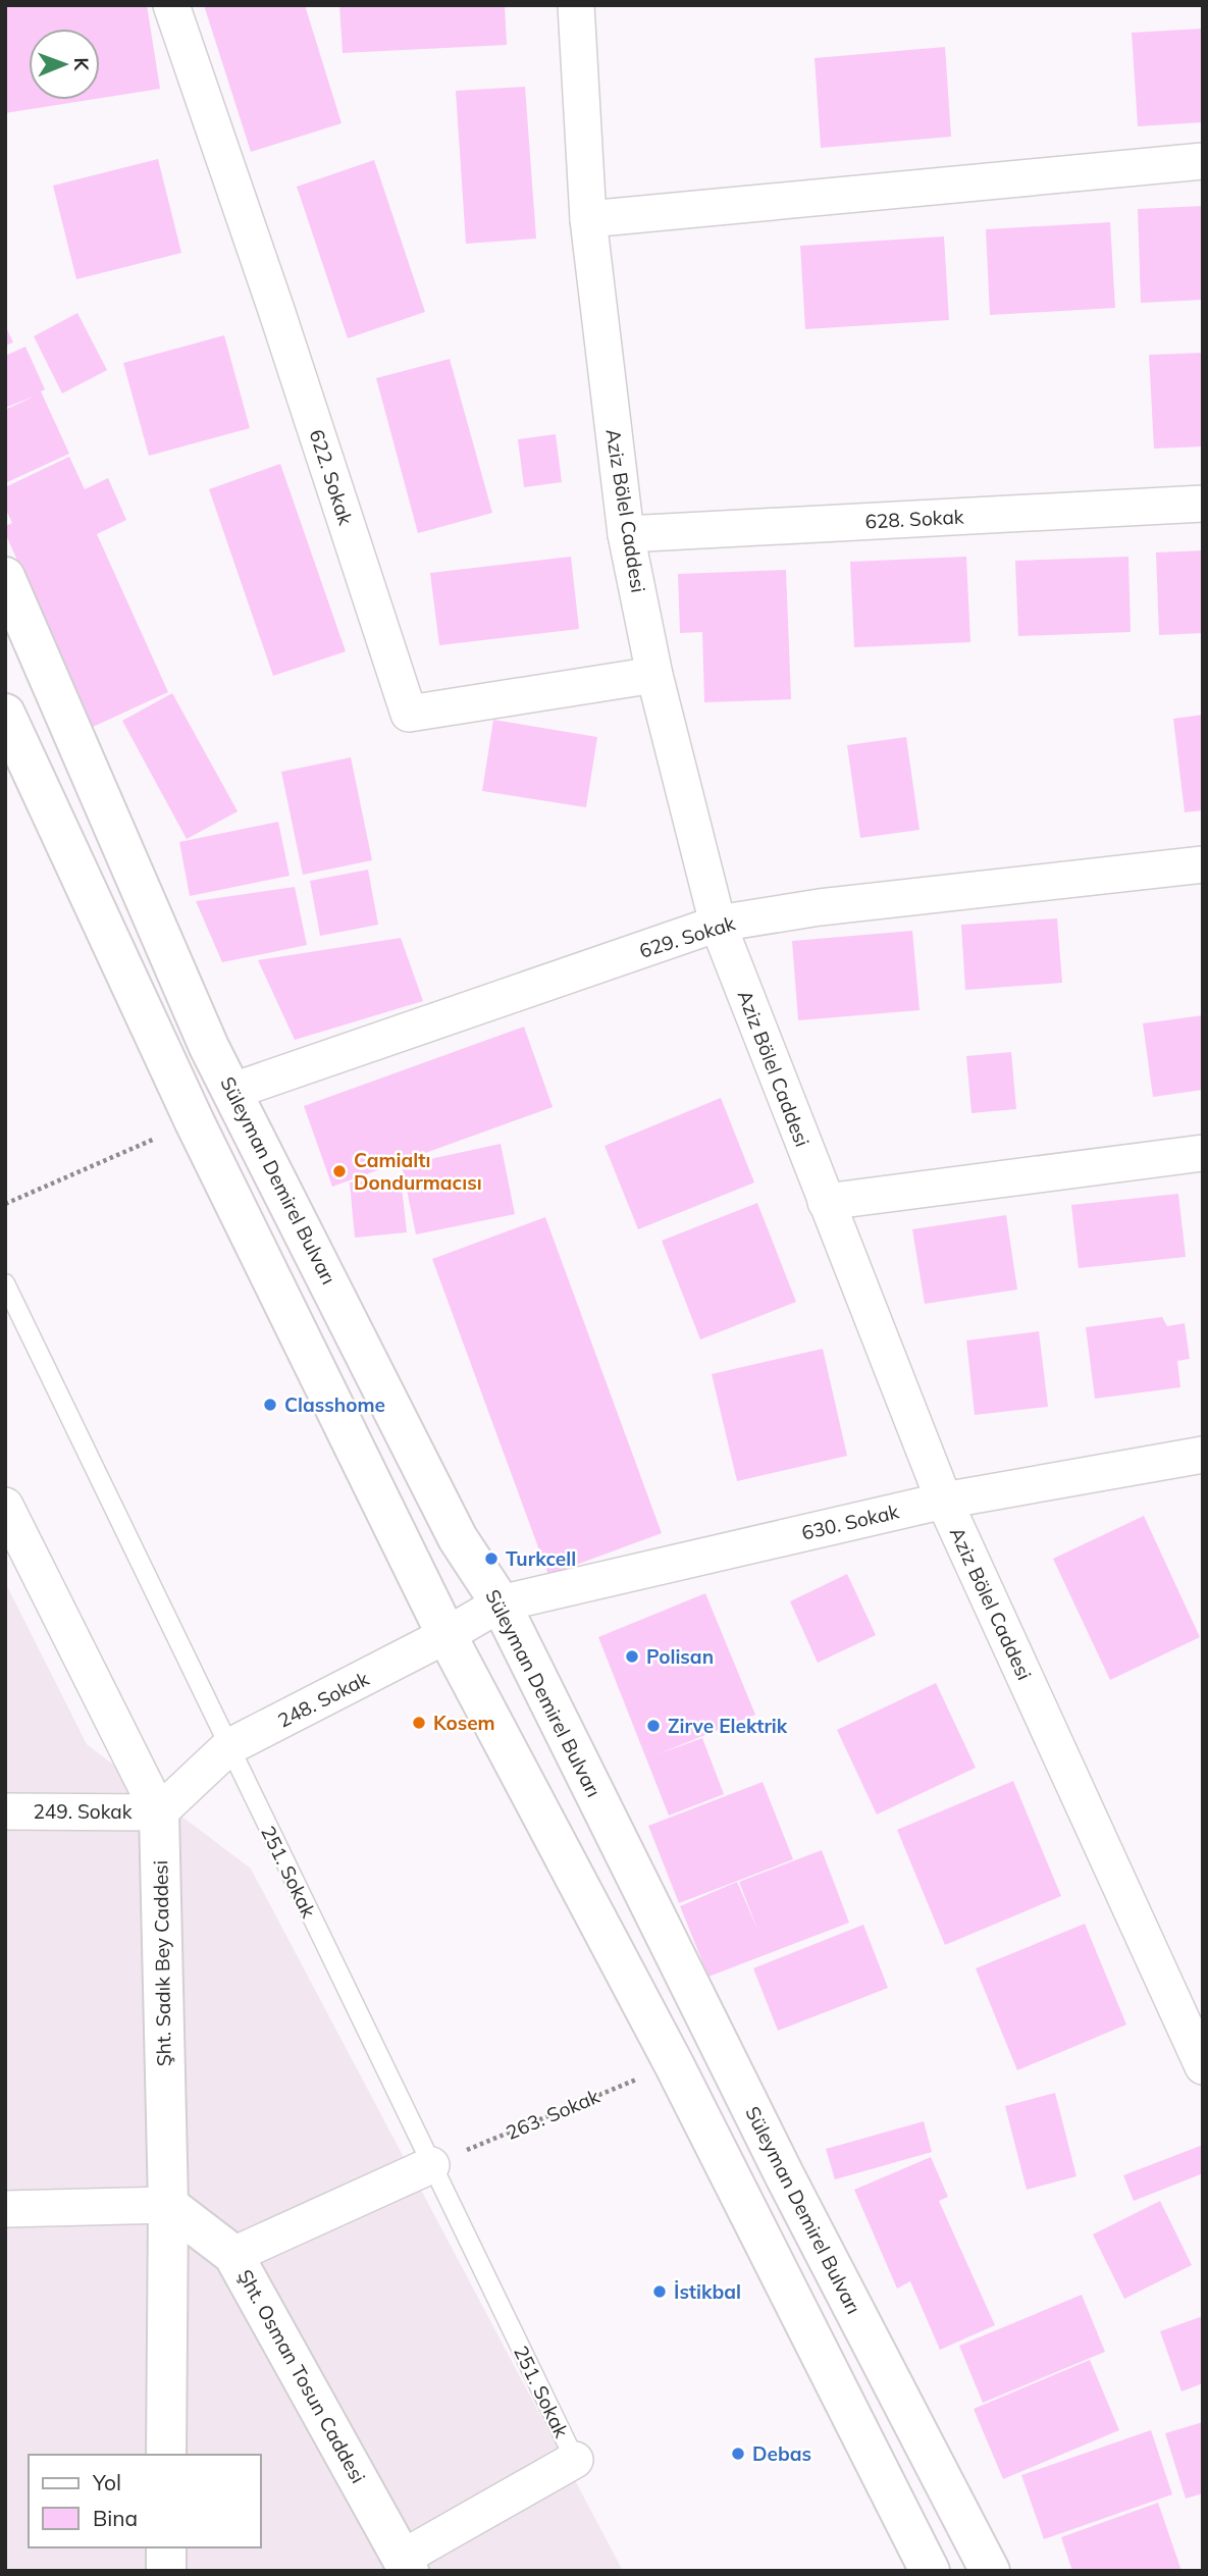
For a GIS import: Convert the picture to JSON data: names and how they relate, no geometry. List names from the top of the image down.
{
  "streets": {
    "main road": ["Süleyman Demirel Bulvarı", "Şht. Sadık Bey Caddesi", "Şht. Osman Tosun Caddesi"],
    "street": [
      "622. Sokak",
      "Aziz Bölel Caddesi",
      "628. Sokak",
      "629. Sokak",
      "630. Sokak",
      "248. Sokak",
      "249. Sokak"
    ],
    "lane": ["251. Sokak"],
    "path": ["263. Sokak"]
  },
  "crossings": [
    ["622. Sokak", "Aziz Bölel Caddesi"],
    ["Aziz Bölel Caddesi", "628. Sokak"],
    ["Aziz Bölel Caddesi", "629. Sokak"],
    ["Aziz Bölel Caddesi", "630. Sokak"],
    ["629. Sokak", "Süleyman Demirel Bulvarı"],
    ["Süleyman Demirel Bulvarı", "630. Sokak"],
    ["Süleyman Demirel Bulvarı", "248. Sokak"],
    ["630. Sokak", "248. Sokak"],
    ["248. Sokak", "249. Sokak"],
    ["248. Sokak", "251. Sokak"],
    ["248. Sokak", "Şht. Sadık Bey Caddesi"],
    ["249. Sokak", "Şht. Sadık Bey Caddesi"],
    ["251. Sokak", "263. Sokak"],
    ["Şht. Sadık Bey Caddesi", "Şht. Osman Tosun Caddesi"]
  ],
  "places": [
    "Camialtı Dondurmacısı",
    "Classhome",
    "Turkcell",
    "Polisan",
    "Kosem",
    "Zirve Elektrik",
    "İstikbal",
    "Debas"
  ],
  "legend": ["Yol", "Bina"],
  "north": "right"
}
